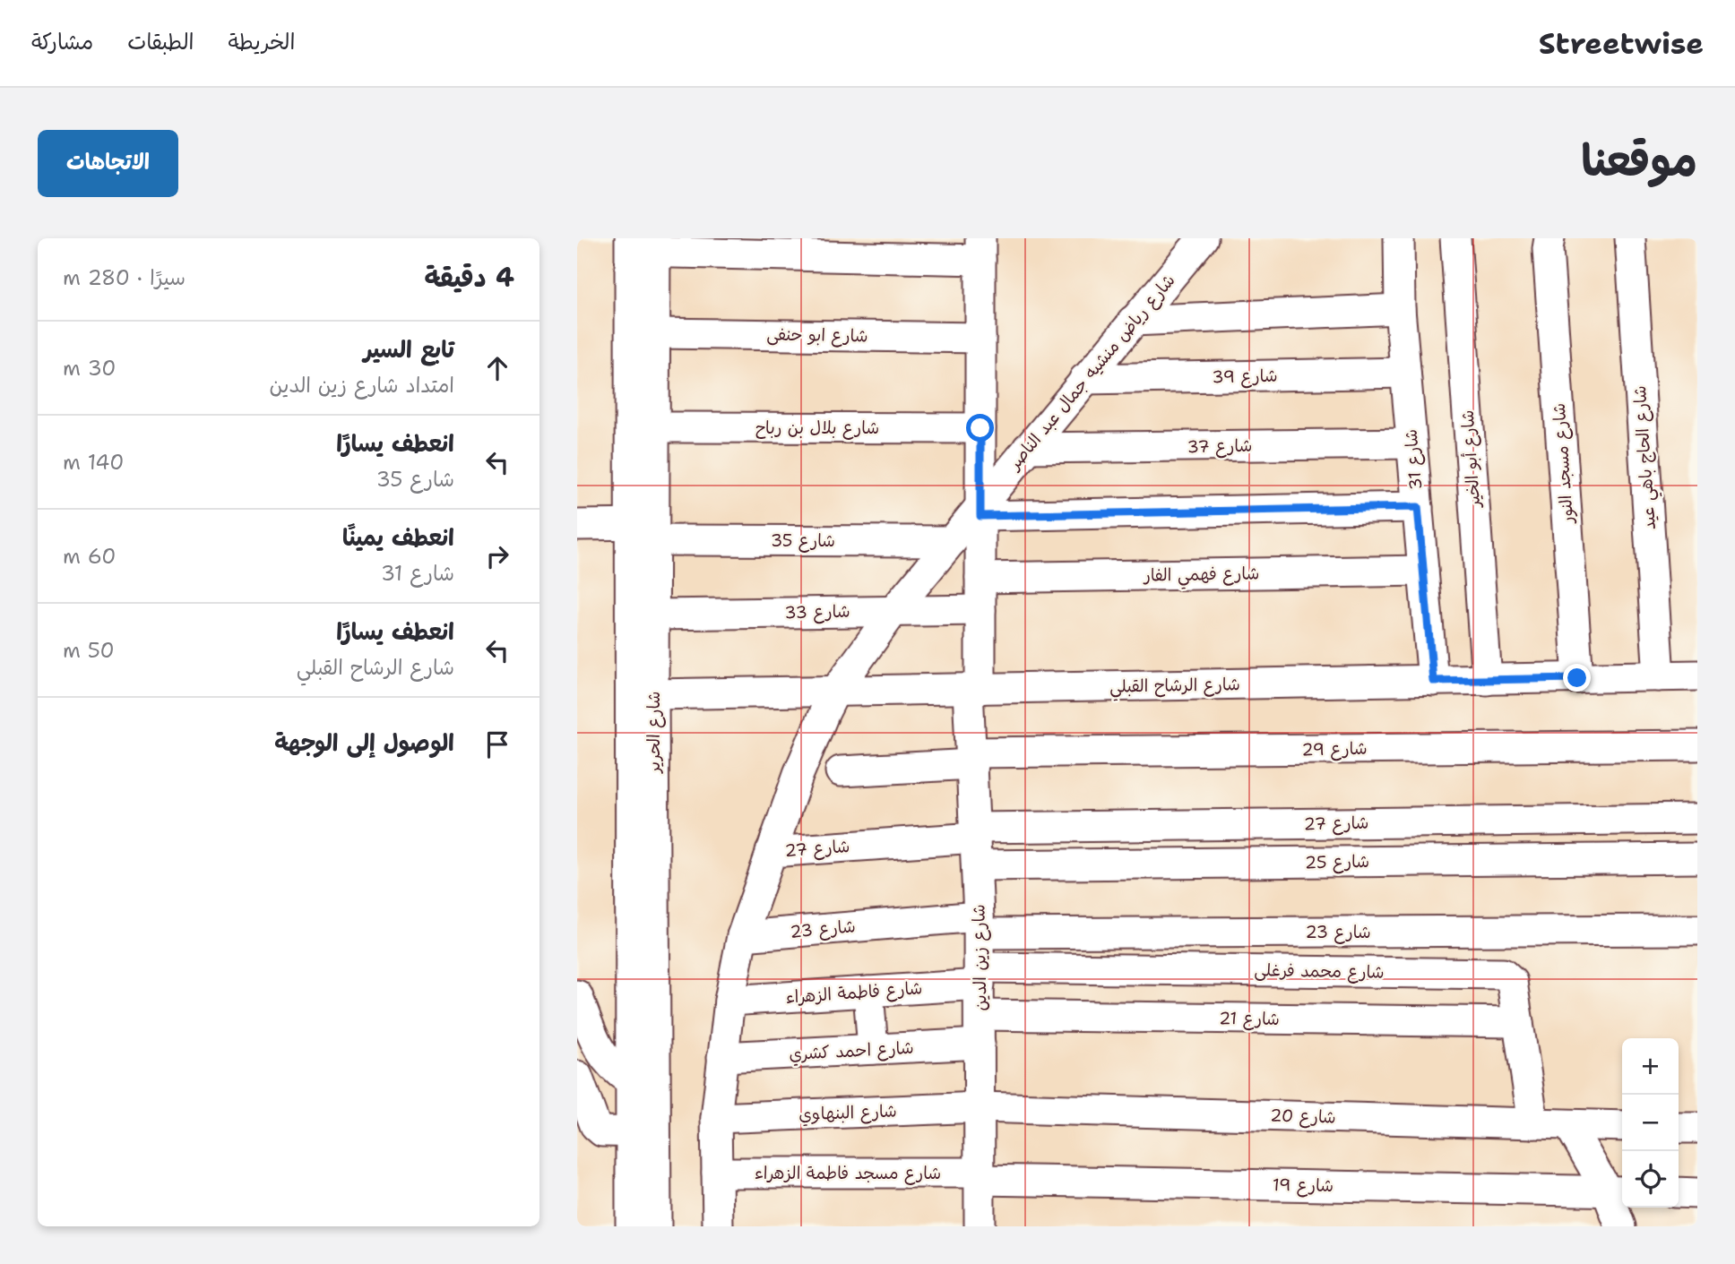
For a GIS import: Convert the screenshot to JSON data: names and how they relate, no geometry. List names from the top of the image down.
{
  "streets": {
    "street": [
      "شارع ابو حنفى",
      "شارع رياض منشيه جمال عبد الناصر",
      "شارع 39",
      "شارع بلال بن رباح",
      "شارع 37",
      "شارع الحاج باهي عيد",
      "شارع أبو الخير",
      "شارع 31",
      "شارع مسجد النور",
      "شارع 35",
      "شارع فهمي الفار",
      "شارع 33",
      "شارع الرشاح القبلي",
      "شارع الحرير",
      "شارع 29",
      "شارع 27",
      "شارع 25",
      "شارع 23",
      "شارع زين الدين",
      "شارع محمد فرغلى",
      "شارع فاطمة الزهراء",
      "شارع 21",
      "شارع احمد كشري",
      "شارع البنهاوي",
      "شارع 20",
      "شارع مسجد فاطمة الزهراء",
      "شارع 19"
    ]
  },
  "crossings": [
    ["شارع ابو حنفى", "شارع الحرير"],
    ["شارع ابو حنفى", "شارع زين الدين"],
    ["شارع رياض منشيه جمال عبد الناصر", "شارع 39"],
    ["شارع رياض منشيه جمال عبد الناصر", "شارع 37"],
    ["شارع رياض منشيه جمال عبد الناصر", "شارع 35"],
    ["شارع رياض منشيه جمال عبد الناصر", "شارع 33"],
    ["شارع رياض منشيه جمال عبد الناصر", "شارع الرشاح القبلي"],
    ["شارع رياض منشيه جمال عبد الناصر", "شارع 27"],
    ["شارع رياض منشيه جمال عبد الناصر", "شارع 23"],
    ["شارع رياض منشيه جمال عبد الناصر", "شارع زين الدين"],
    ["شارع رياض منشيه جمال عبد الناصر", "شارع فاطمة الزهراء"],
    ["شارع رياض منشيه جمال عبد الناصر", "شارع احمد كشري"],
    ["شارع رياض منشيه جمال عبد الناصر", "شارع البنهاوي"],
    ["شارع رياض منشيه جمال عبد الناصر", "شارع مسجد فاطمة الزهراء"],
    ["شارع 39", "شارع 31"],
    ["شارع بلال بن رباح", "شارع الحرير"],
    ["شارع بلال بن رباح", "شارع زين الدين"],
    ["شارع 37", "شارع 31"],
    ["شارع الحاج باهي عيد", "شارع الرشاح القبلي"],
    ["شارع أبو الخير", "شارع الرشاح القبلي"],
    ["شارع 31", "شارع فهمي الفار"],
    ["شارع 31", "شارع الرشاح القبلي"],
    ["شارع مسجد النور", "شارع الرشاح القبلي"],
    ["شارع 35", "شارع الحرير"],
    ["شارع فهمي الفار", "شارع زين الدين"],
    ["شارع 33", "شارع الحرير"],
    ["شارع 33", "شارع زين الدين"],
    ["شارع الرشاح القبلي", "شارع الحرير"],
    ["شارع الرشاح القبلي", "شارع زين الدين"],
    ["شارع 29", "شارع زين الدين"],
    ["شارع 27", "شارع 25"],
    ["شارع 27", "شارع زين الدين"],
    ["شارع 25", "شارع زين الدين"],
    ["شارع 23", "شارع زين الدين"],
    ["شارع زين الدين", "شارع محمد فرغلى"],
    ["شارع زين الدين", "شارع فاطمة الزهراء"],
    ["شارع زين الدين", "شارع 21"],
    ["شارع زين الدين", "شارع احمد كشري"],
    ["شارع زين الدين", "شارع البنهاوي"],
    ["شارع زين الدين", "شارع 20"],
    ["شارع زين الدين", "شارع مسجد فاطمة الزهراء"],
    ["شارع زين الدين", "شارع 19"],
    ["شارع محمد فرغلى", "شارع فاطمة الزهراء"],
    ["شارع محمد فرغلى", "شارع 21"],
    ["شارع محمد فرغلى", "شارع 20"],
    ["شارع 21", "شارع احمد كشري"],
    ["شارع البنهاوي", "شارع 20"],
    ["شارع مسجد فاطمة الزهراء", "شارع 19"]
  ],
  "page": {
    "header": "Streetwise",
    "nav": ["الخريطة", "الطبقات", "مشاركة"],
    "title": "موقعنا",
    "buttons": "الاتجاهات",
    "heading": ["4 دقيقة", "سيرًا · 280 m"],
    "list": [
      ["تابع السير", "امتداد شارع زين الدين", "30 m"],
      ["انعطف يسارًا", "شارع 35", "140 m"],
      ["انعطف يمينًا", "شارع 31", "60 m"],
      ["انعطف يسارًا", "شارع الرشاح القبلي", "50 m"],
      "الوصول إلى الوجهة"
    ],
    "map_buttons": ["+", "−"]
  }
}
